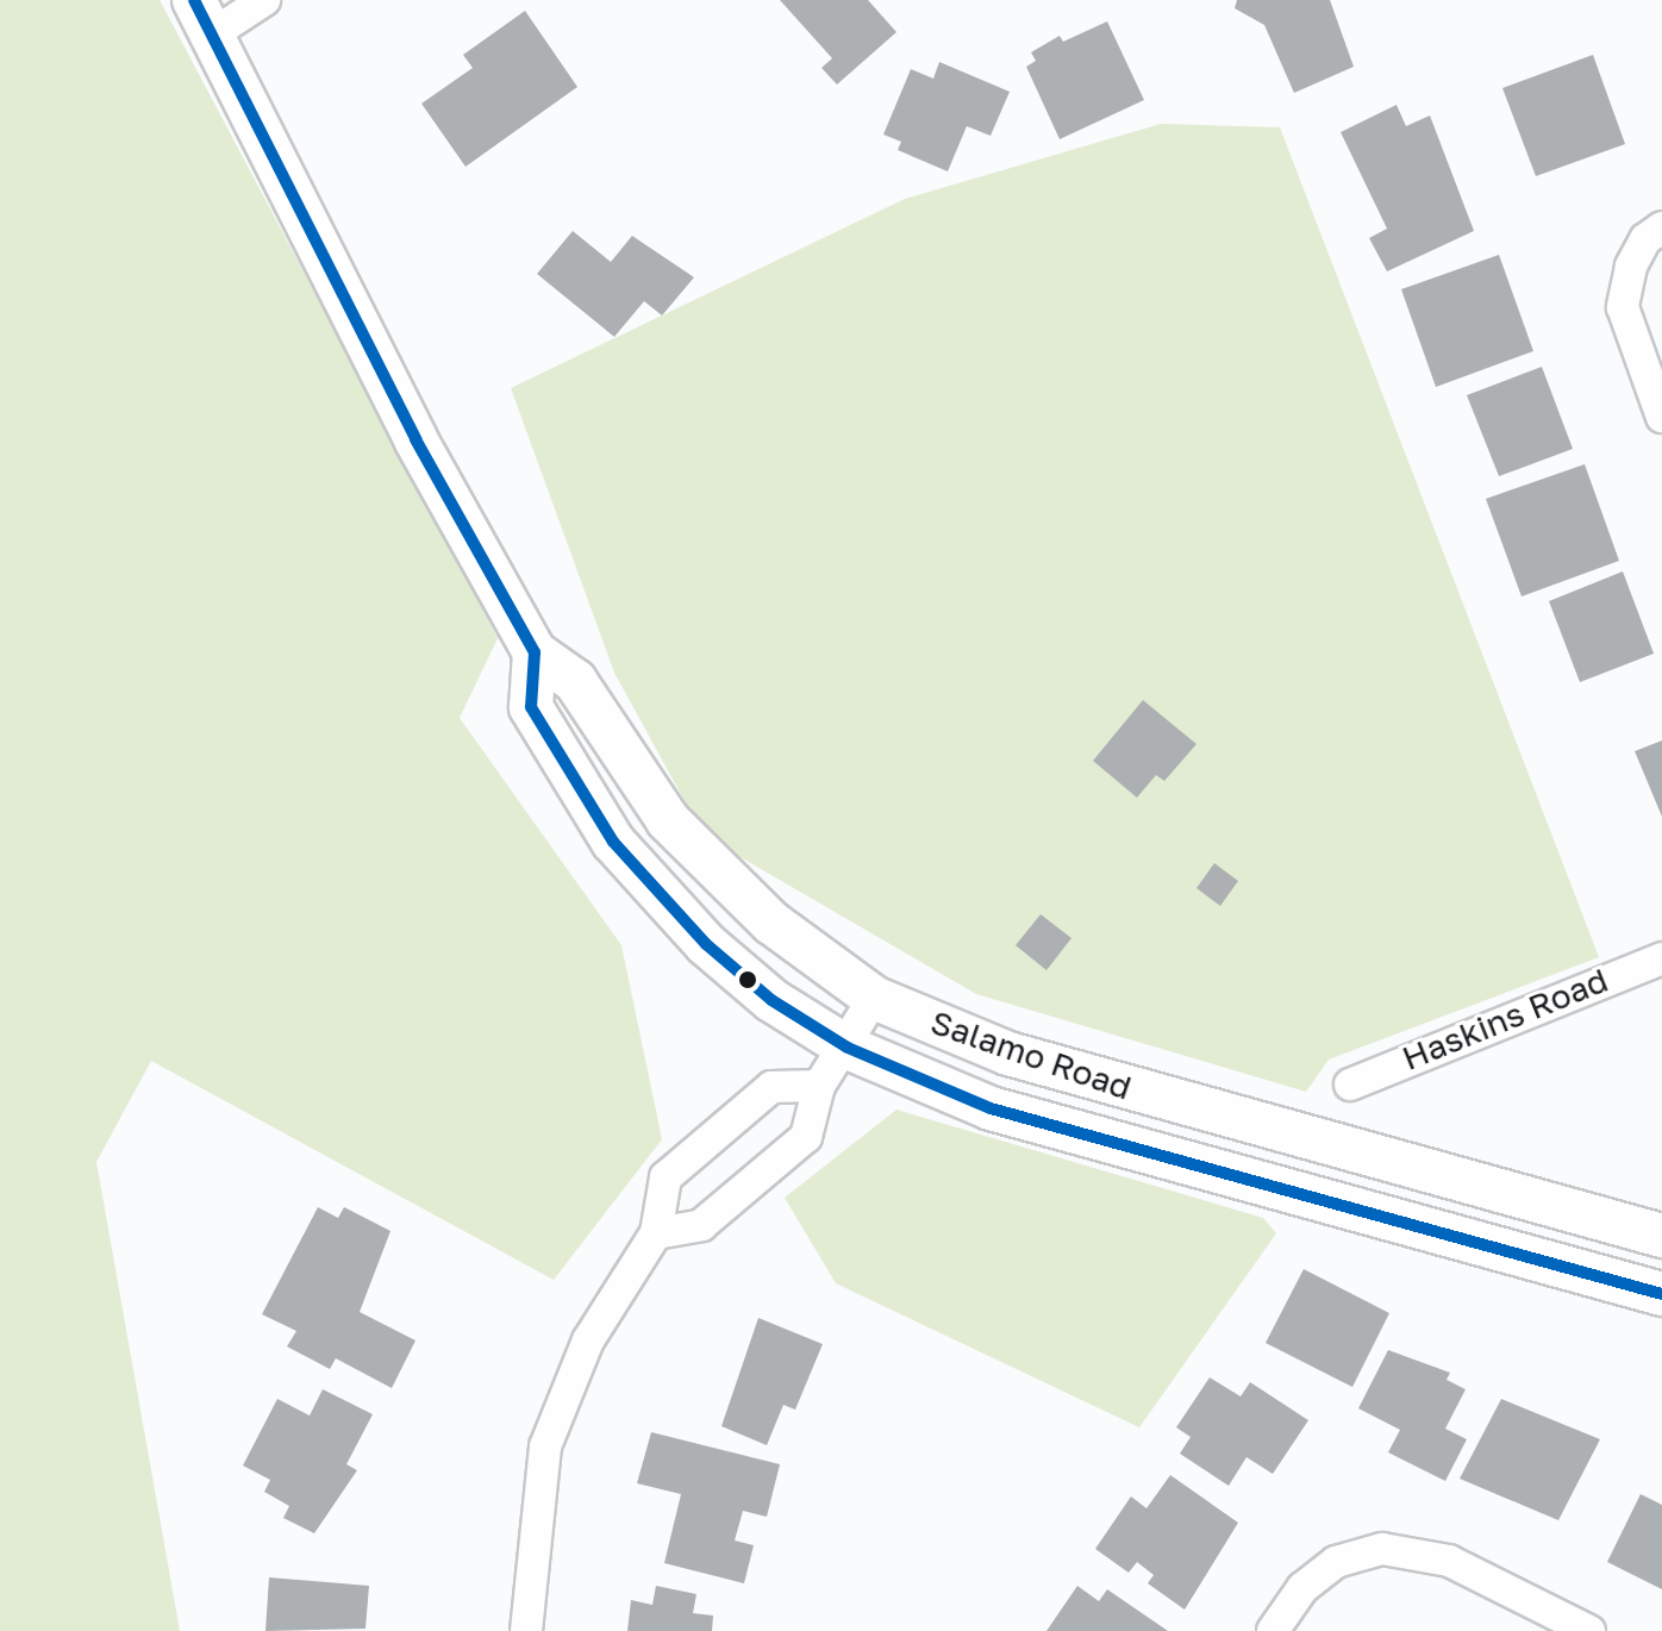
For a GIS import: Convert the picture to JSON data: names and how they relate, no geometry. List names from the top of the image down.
{
  "streets": {
    "main road": ["Salamo Road"],
    "street": ["Haskins Road"]
  }
}
